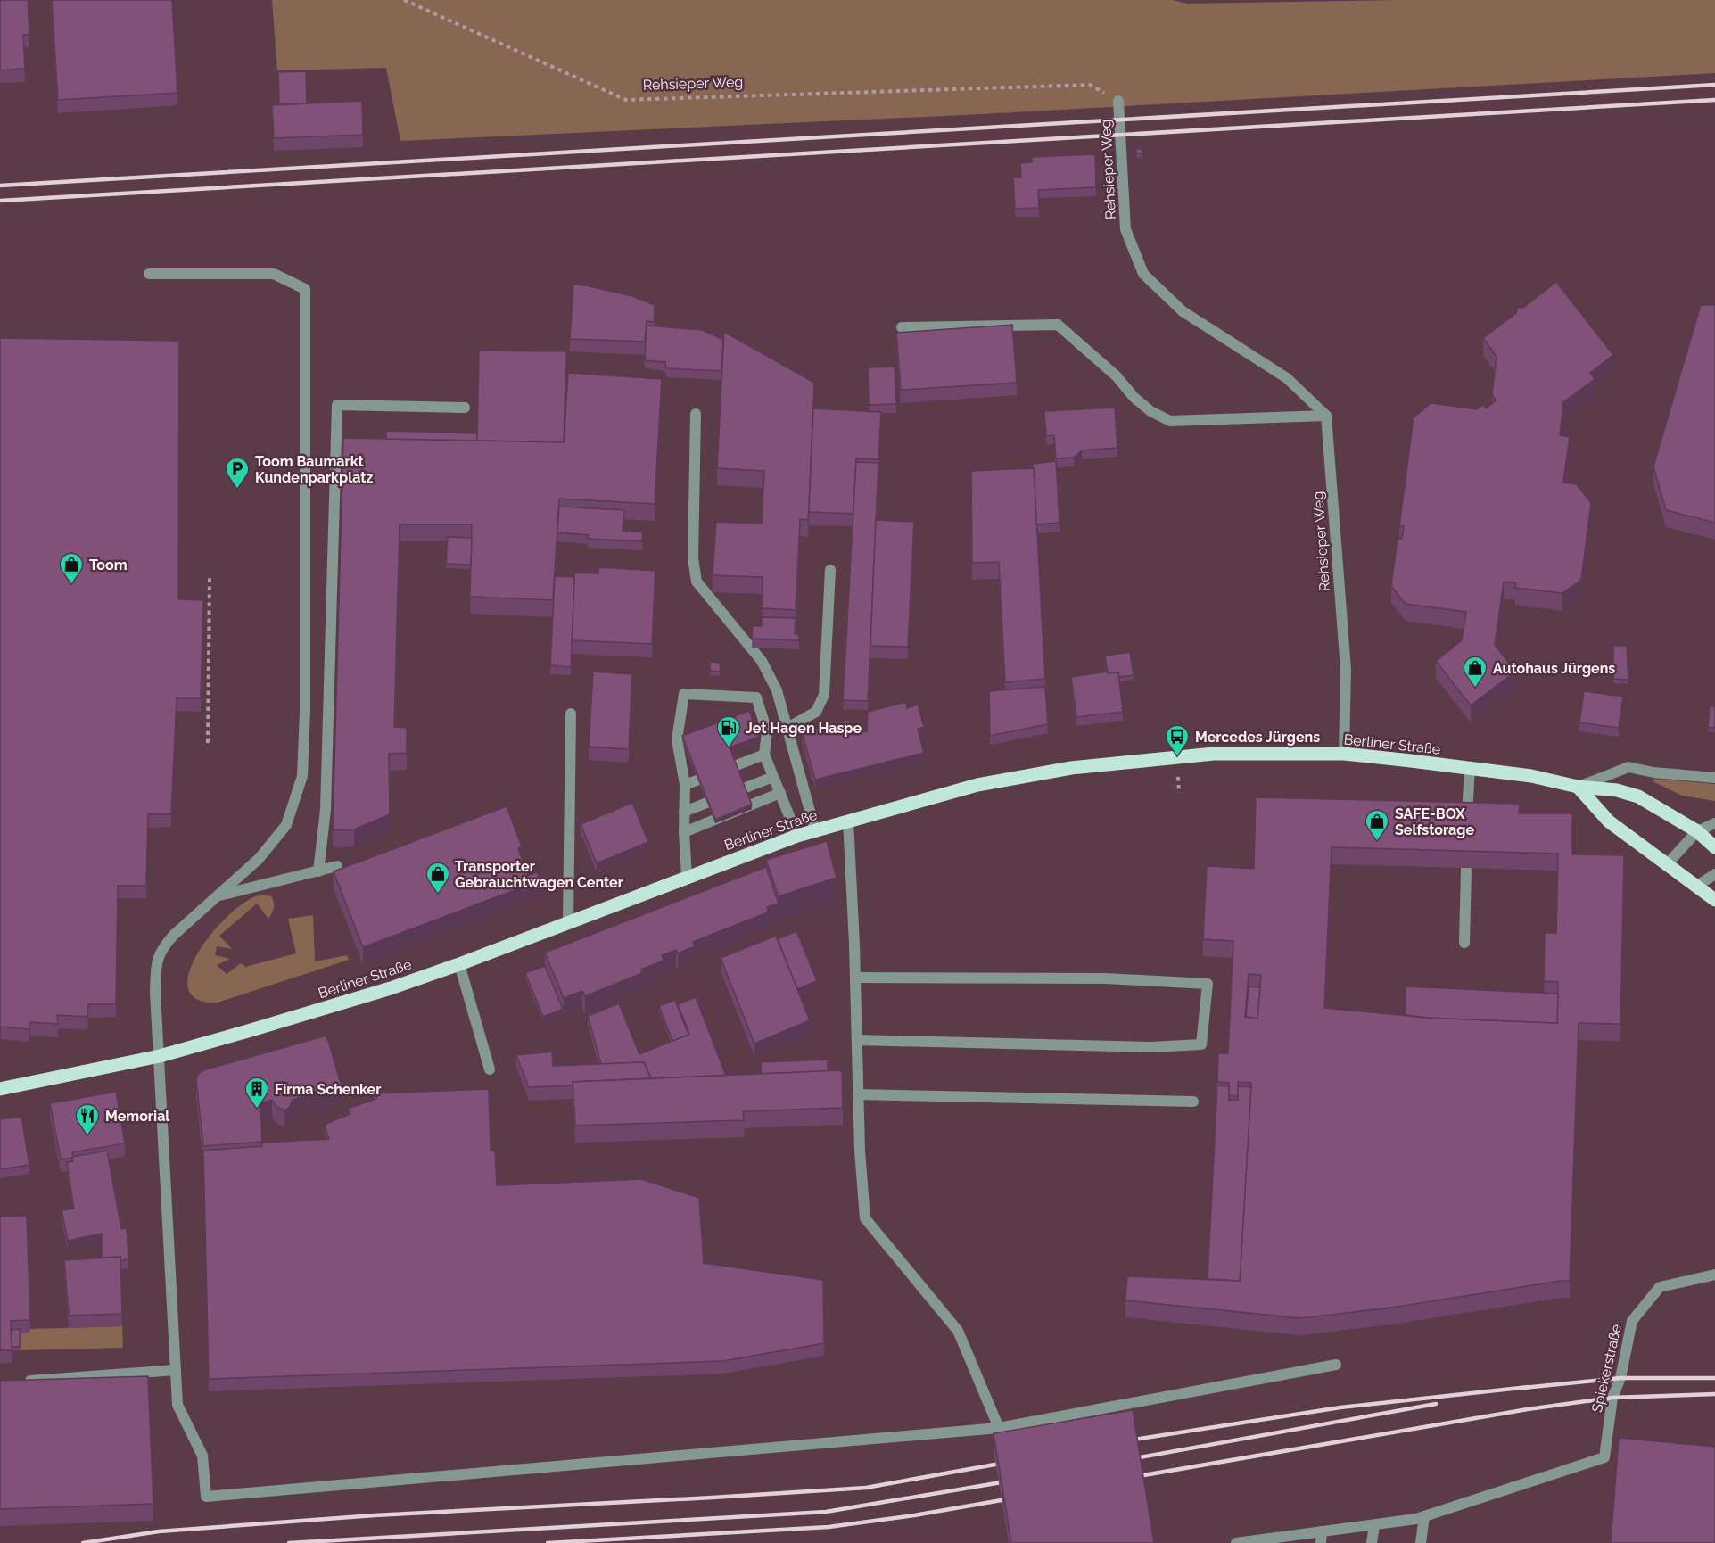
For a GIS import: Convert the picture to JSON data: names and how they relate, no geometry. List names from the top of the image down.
{
  "streets": {
    "main road": ["Berliner Straße"],
    "street": ["Rehsieper Weg", "Spiekerstraße"]
  },
  "crossings": [
    ["Rehsieper Weg", "Berliner Straße"]
  ],
  "places": {
    "parking": ["Toom Baumarkt Kundenparkplatz"],
    "shop": [
      "Toom",
      "Autohaus Jürgens",
      "SAFE-BOX Selfstorage",
      "Transporter Gebrauchtwagen Center"
    ],
    "fuel station": ["Jet Hagen Haspe"],
    "bus stop": ["Mercedes Jürgens"],
    "building": ["Firma Schenker"],
    "restaurant": ["Memorial"]
  }
}
